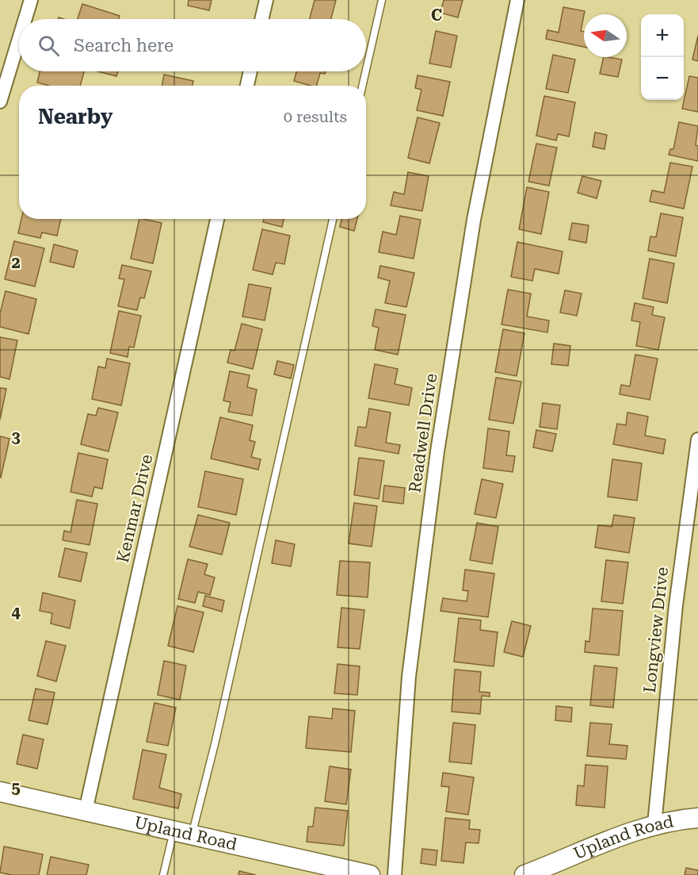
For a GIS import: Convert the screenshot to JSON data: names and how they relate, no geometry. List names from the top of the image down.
{
  "streets": {
    "street": [
      "Readwell Drive",
      "Kenmar Drive",
      "Longview Drive",
      "Upland Road"
    ]
  },
  "crossings": [
    ["Kenmar Drive", "Upland Road"],
    ["Longview Drive", "Upland Road"]
  ],
  "north": "left",
  "page": {
    "map_buttons": ["+", "−"],
    "search": "Search here",
    "heading": ["Nearby", "0 results"]
  },
  "grid": {
    "columns": ["C"],
    "rows": [
      "2",
      "3",
      "4",
      "5"
    ]
  }
}
